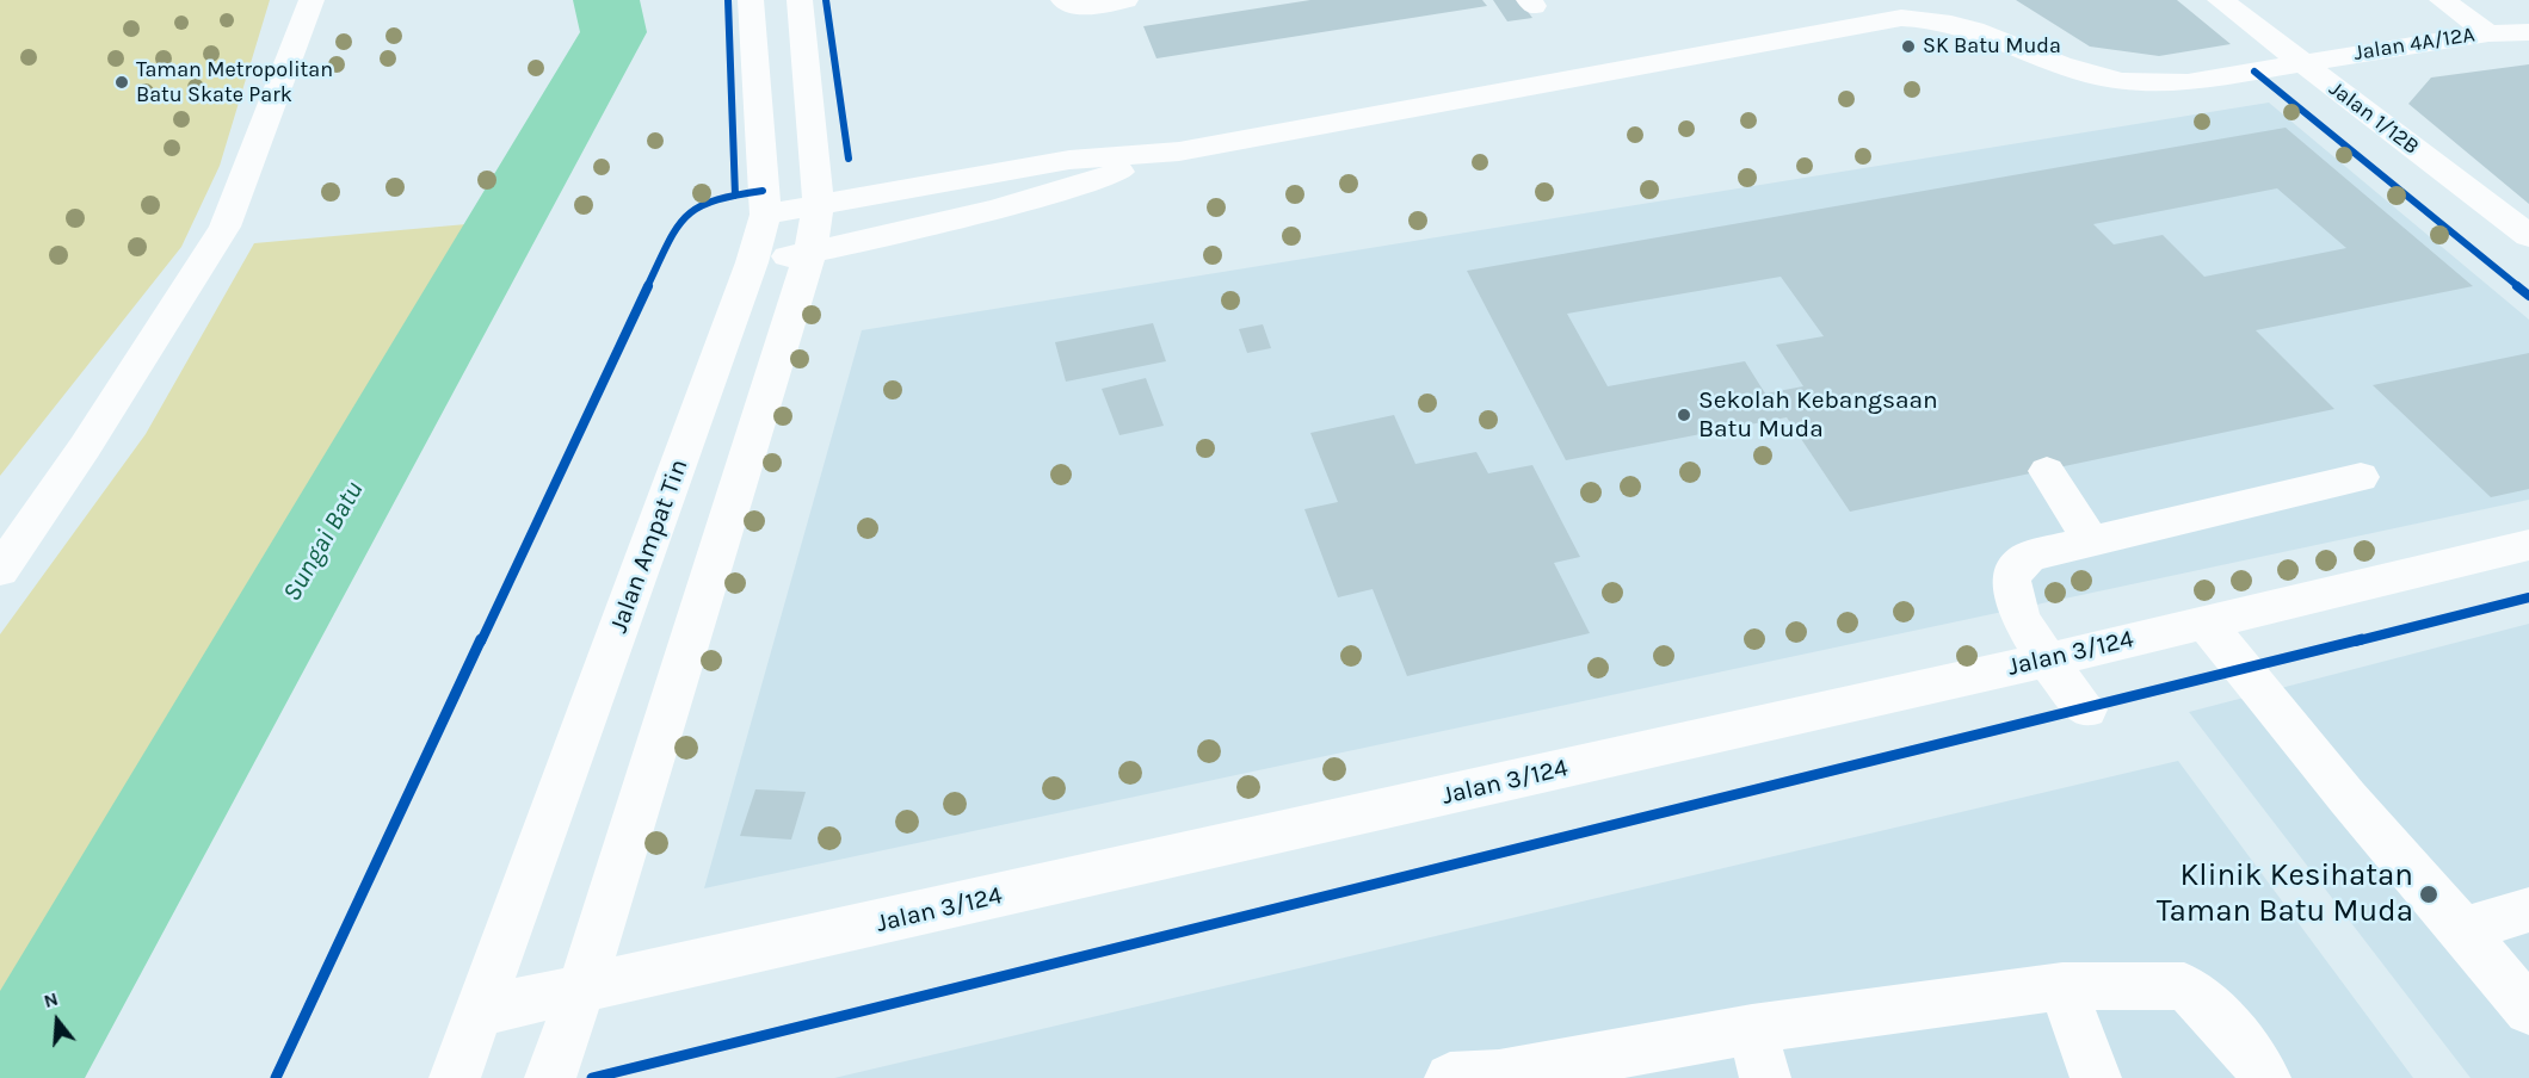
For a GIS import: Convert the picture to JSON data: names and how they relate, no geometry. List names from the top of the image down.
{
  "streets": {
    "street": [
      "Jalan 4A/12A",
      "Jalan 1/12B",
      "Jalan Ampat Tin",
      "Jalan 3/124"
    ]
  },
  "crossings": [
    ["Jalan 4A/12A", "Jalan 1/12B"],
    ["Jalan Ampat Tin", "Jalan 3/124"]
  ],
  "water": ["Sungai Batu"],
  "places": [
    "SK Batu Muda",
    "Taman Metropolitan Batu Skate Park",
    "Sekolah Kebangsaan Batu Muda",
    "Klinik Kesihatan Taman Batu Muda"
  ],
  "north": "top"
}
